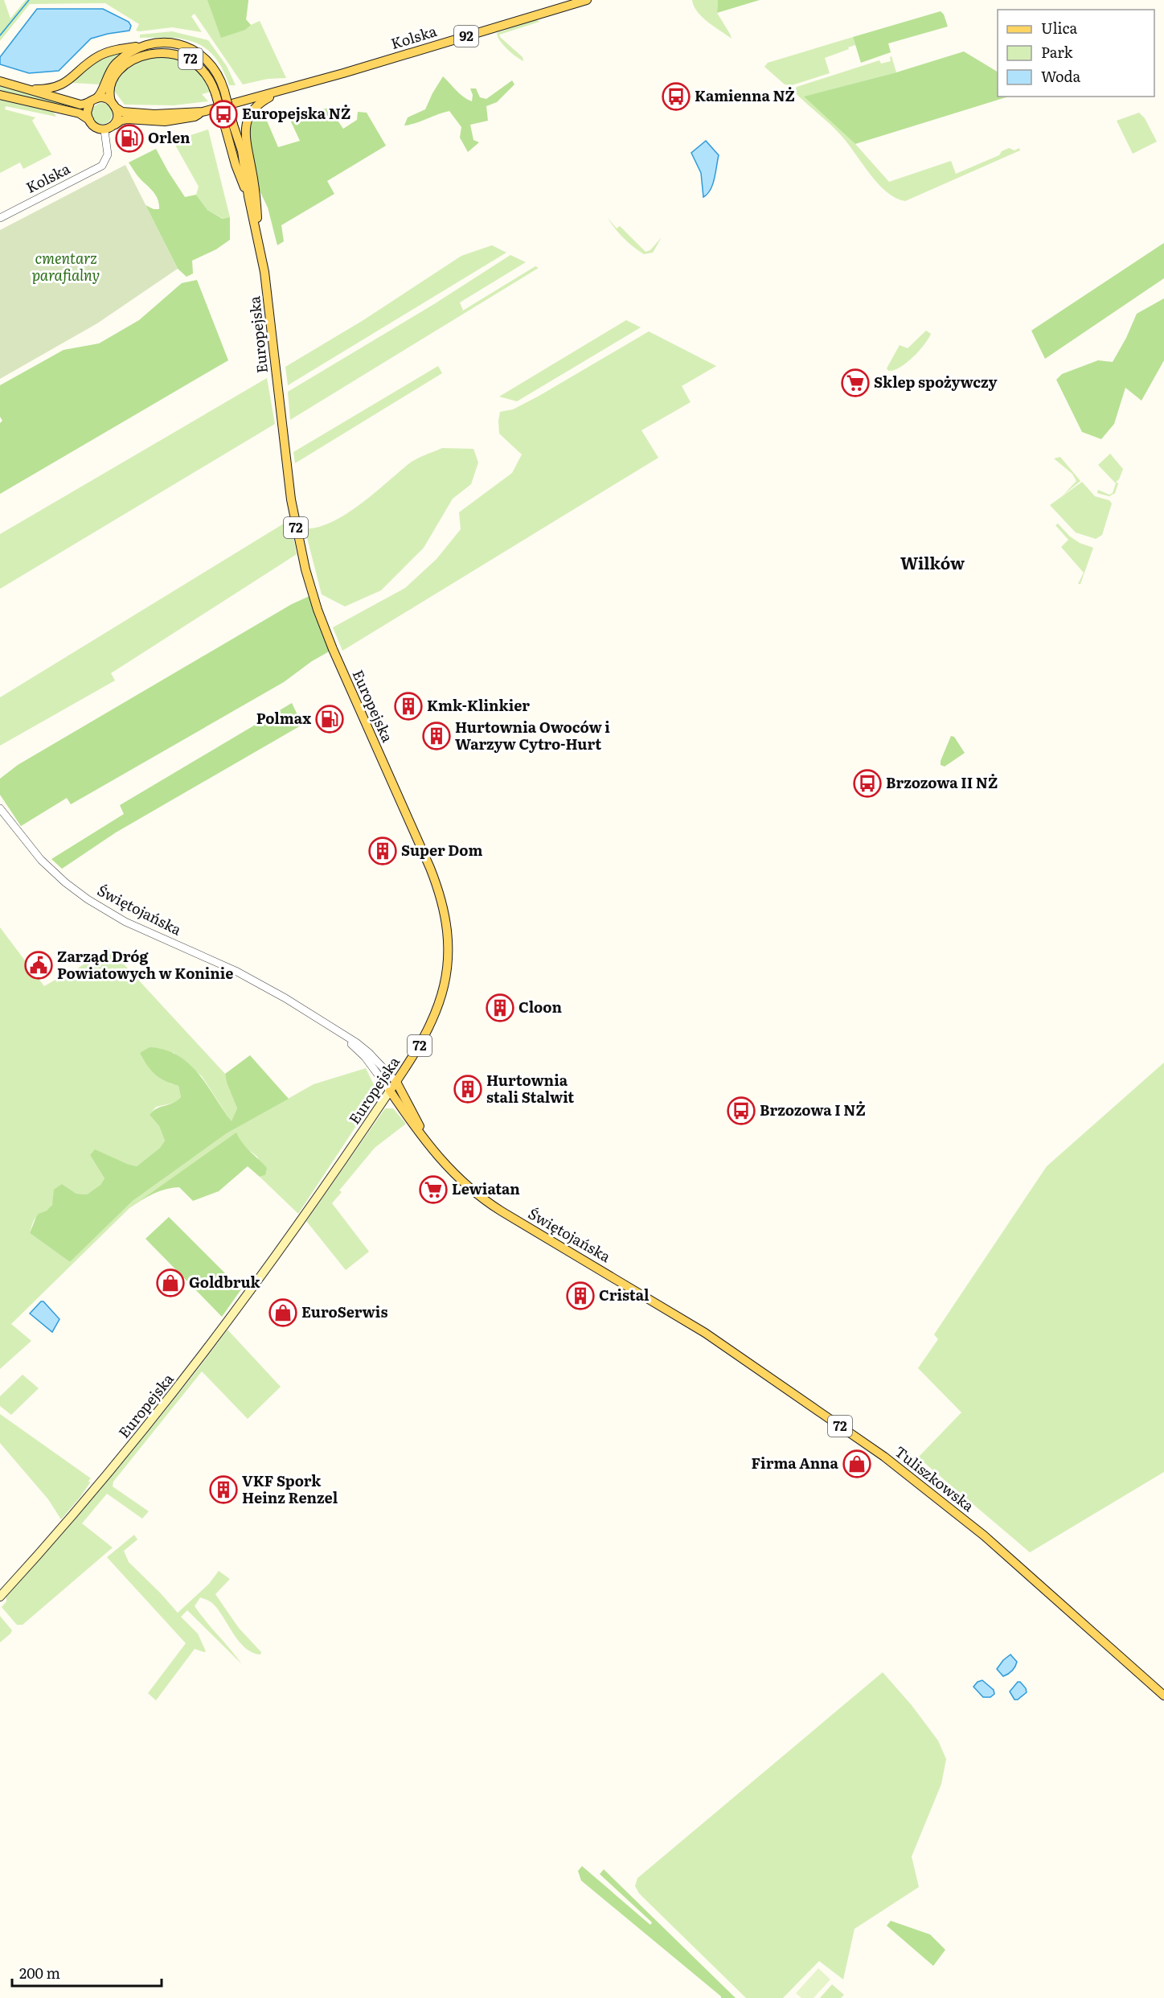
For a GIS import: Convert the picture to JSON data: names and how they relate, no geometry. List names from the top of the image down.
{
  "streets": {
    "main road": [
      "92",
      "Kolska",
      "72",
      "Europejska",
      "Świętojańska",
      "Tuliszkowska"
    ]
  },
  "crossings": [
    ["92", "Kolska"],
    ["92", "Europejska"],
    ["Kolska", "72"],
    ["Kolska", "Europejska"],
    ["72", "Europejska"],
    ["Europejska", "Świętojańska"],
    ["Świętojańska", "Tuliszkowska"]
  ],
  "districts": ["Wilków"],
  "parks": ["cmentarz parafialny"],
  "places": {
    "bus stop": [
      "Kamienna NŻ",
      "Europejska NŻ",
      "Brzozowa II NŻ",
      "Brzozowa I NŻ"
    ],
    "fuel station": ["Orlen", "Polmax"],
    "supermarket": ["Sklep spożywczy", "Lewiatan"],
    "building": [
      "Kmk-Klinkier",
      "Hurtownia Owoców i Warzyw Cytro-Hurt",
      "Super Dom",
      "Cloon",
      "Hurtownia stali Stalwit",
      "Cristal",
      "VKF Spork Heinz Renzel"
    ],
    "public building": ["Zarząd Dróg Powiatowych w Koninie"],
    "shop": ["Goldbruk", "EuroSerwis", "Firma Anna"]
  },
  "legend": ["Ulica", "Park", "Woda"],
  "scale_bar": "200 m"
}
